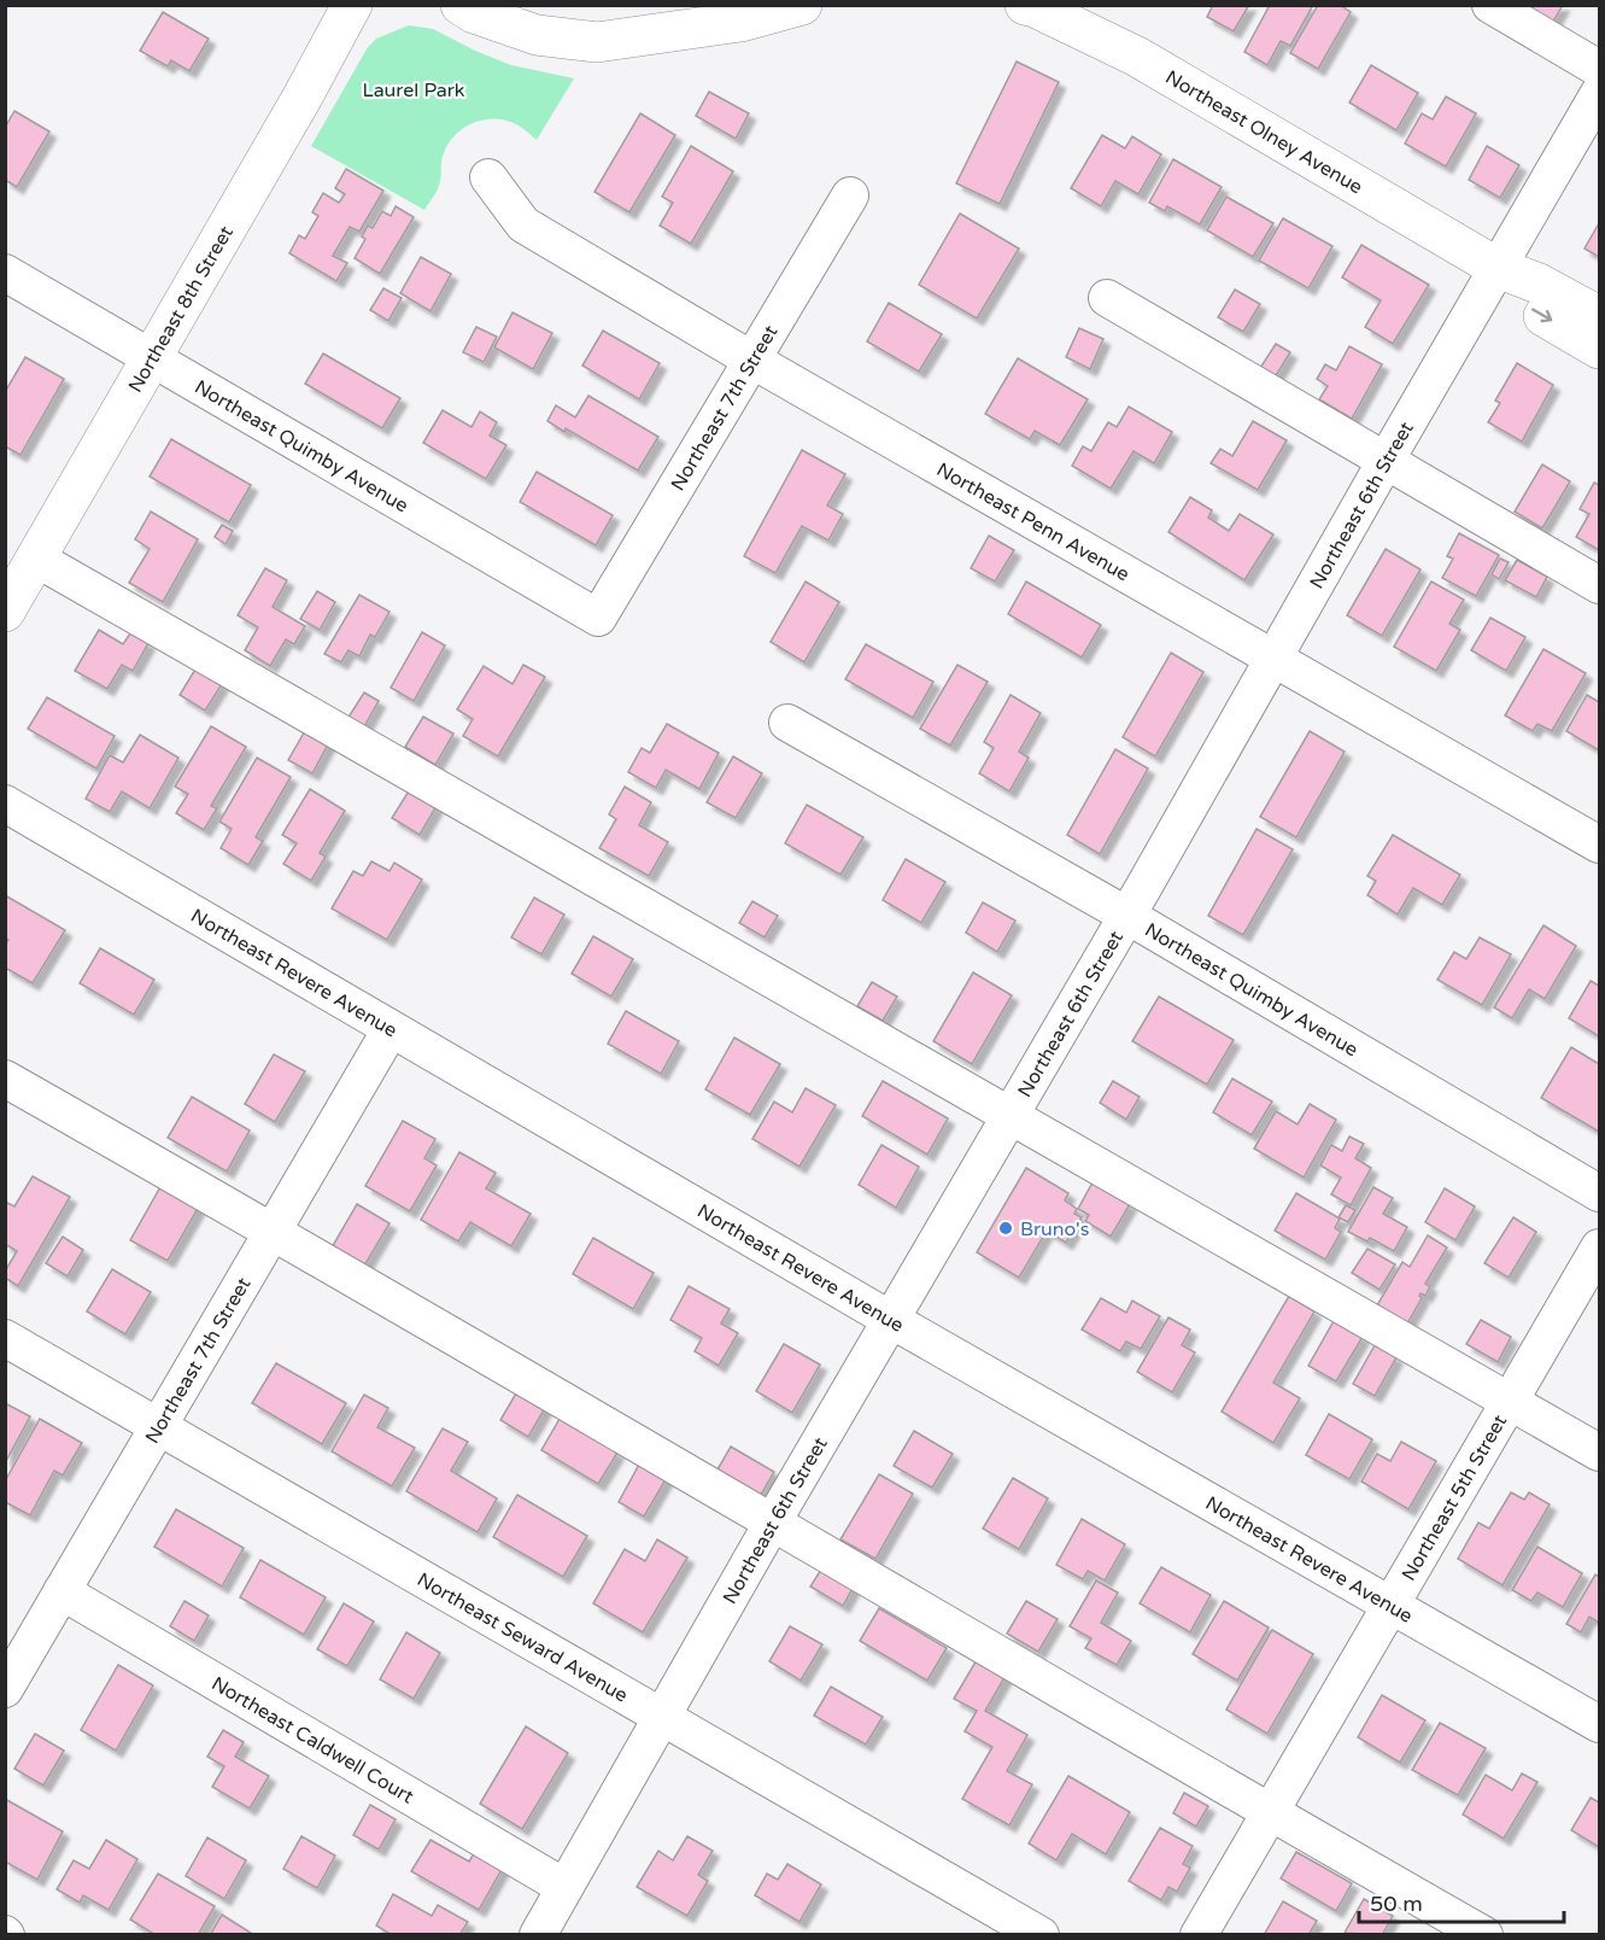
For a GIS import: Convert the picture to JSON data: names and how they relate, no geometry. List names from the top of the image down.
{
  "streets": {
    "main road": ["Northeast Olney Avenue", "Northeast 8th Street"],
    "street": [
      "Northeast 7th Street",
      "Northeast Quimby Avenue",
      "Northeast 6th Street",
      "Northeast Penn Avenue",
      "Northeast Revere Avenue",
      "Northeast 5th Street",
      "Northeast Seward Avenue",
      "Northeast Caldwell Court"
    ]
  },
  "crossings": [
    ["Northeast Olney Avenue", "Northeast 6th Street"],
    ["Northeast 8th Street", "Northeast Quimby Avenue"],
    ["Northeast 7th Street", "Northeast Quimby Avenue"],
    ["Northeast 7th Street", "Northeast Penn Avenue"],
    ["Northeast 7th Street", "Northeast Revere Avenue"],
    ["Northeast 7th Street", "Northeast Seward Avenue"],
    ["Northeast 7th Street", "Northeast Caldwell Court"],
    ["Northeast Quimby Avenue", "Northeast 6th Street"],
    ["Northeast 6th Street", "Northeast Penn Avenue"],
    ["Northeast 6th Street", "Northeast Revere Avenue"],
    ["Northeast 6th Street", "Northeast Seward Avenue"],
    ["Northeast 6th Street", "Northeast Caldwell Court"],
    ["Northeast Revere Avenue", "Northeast 5th Street"]
  ],
  "parks": ["Laurel Park"],
  "places": ["Bruno's"],
  "scale_bar": "50 m"
}
